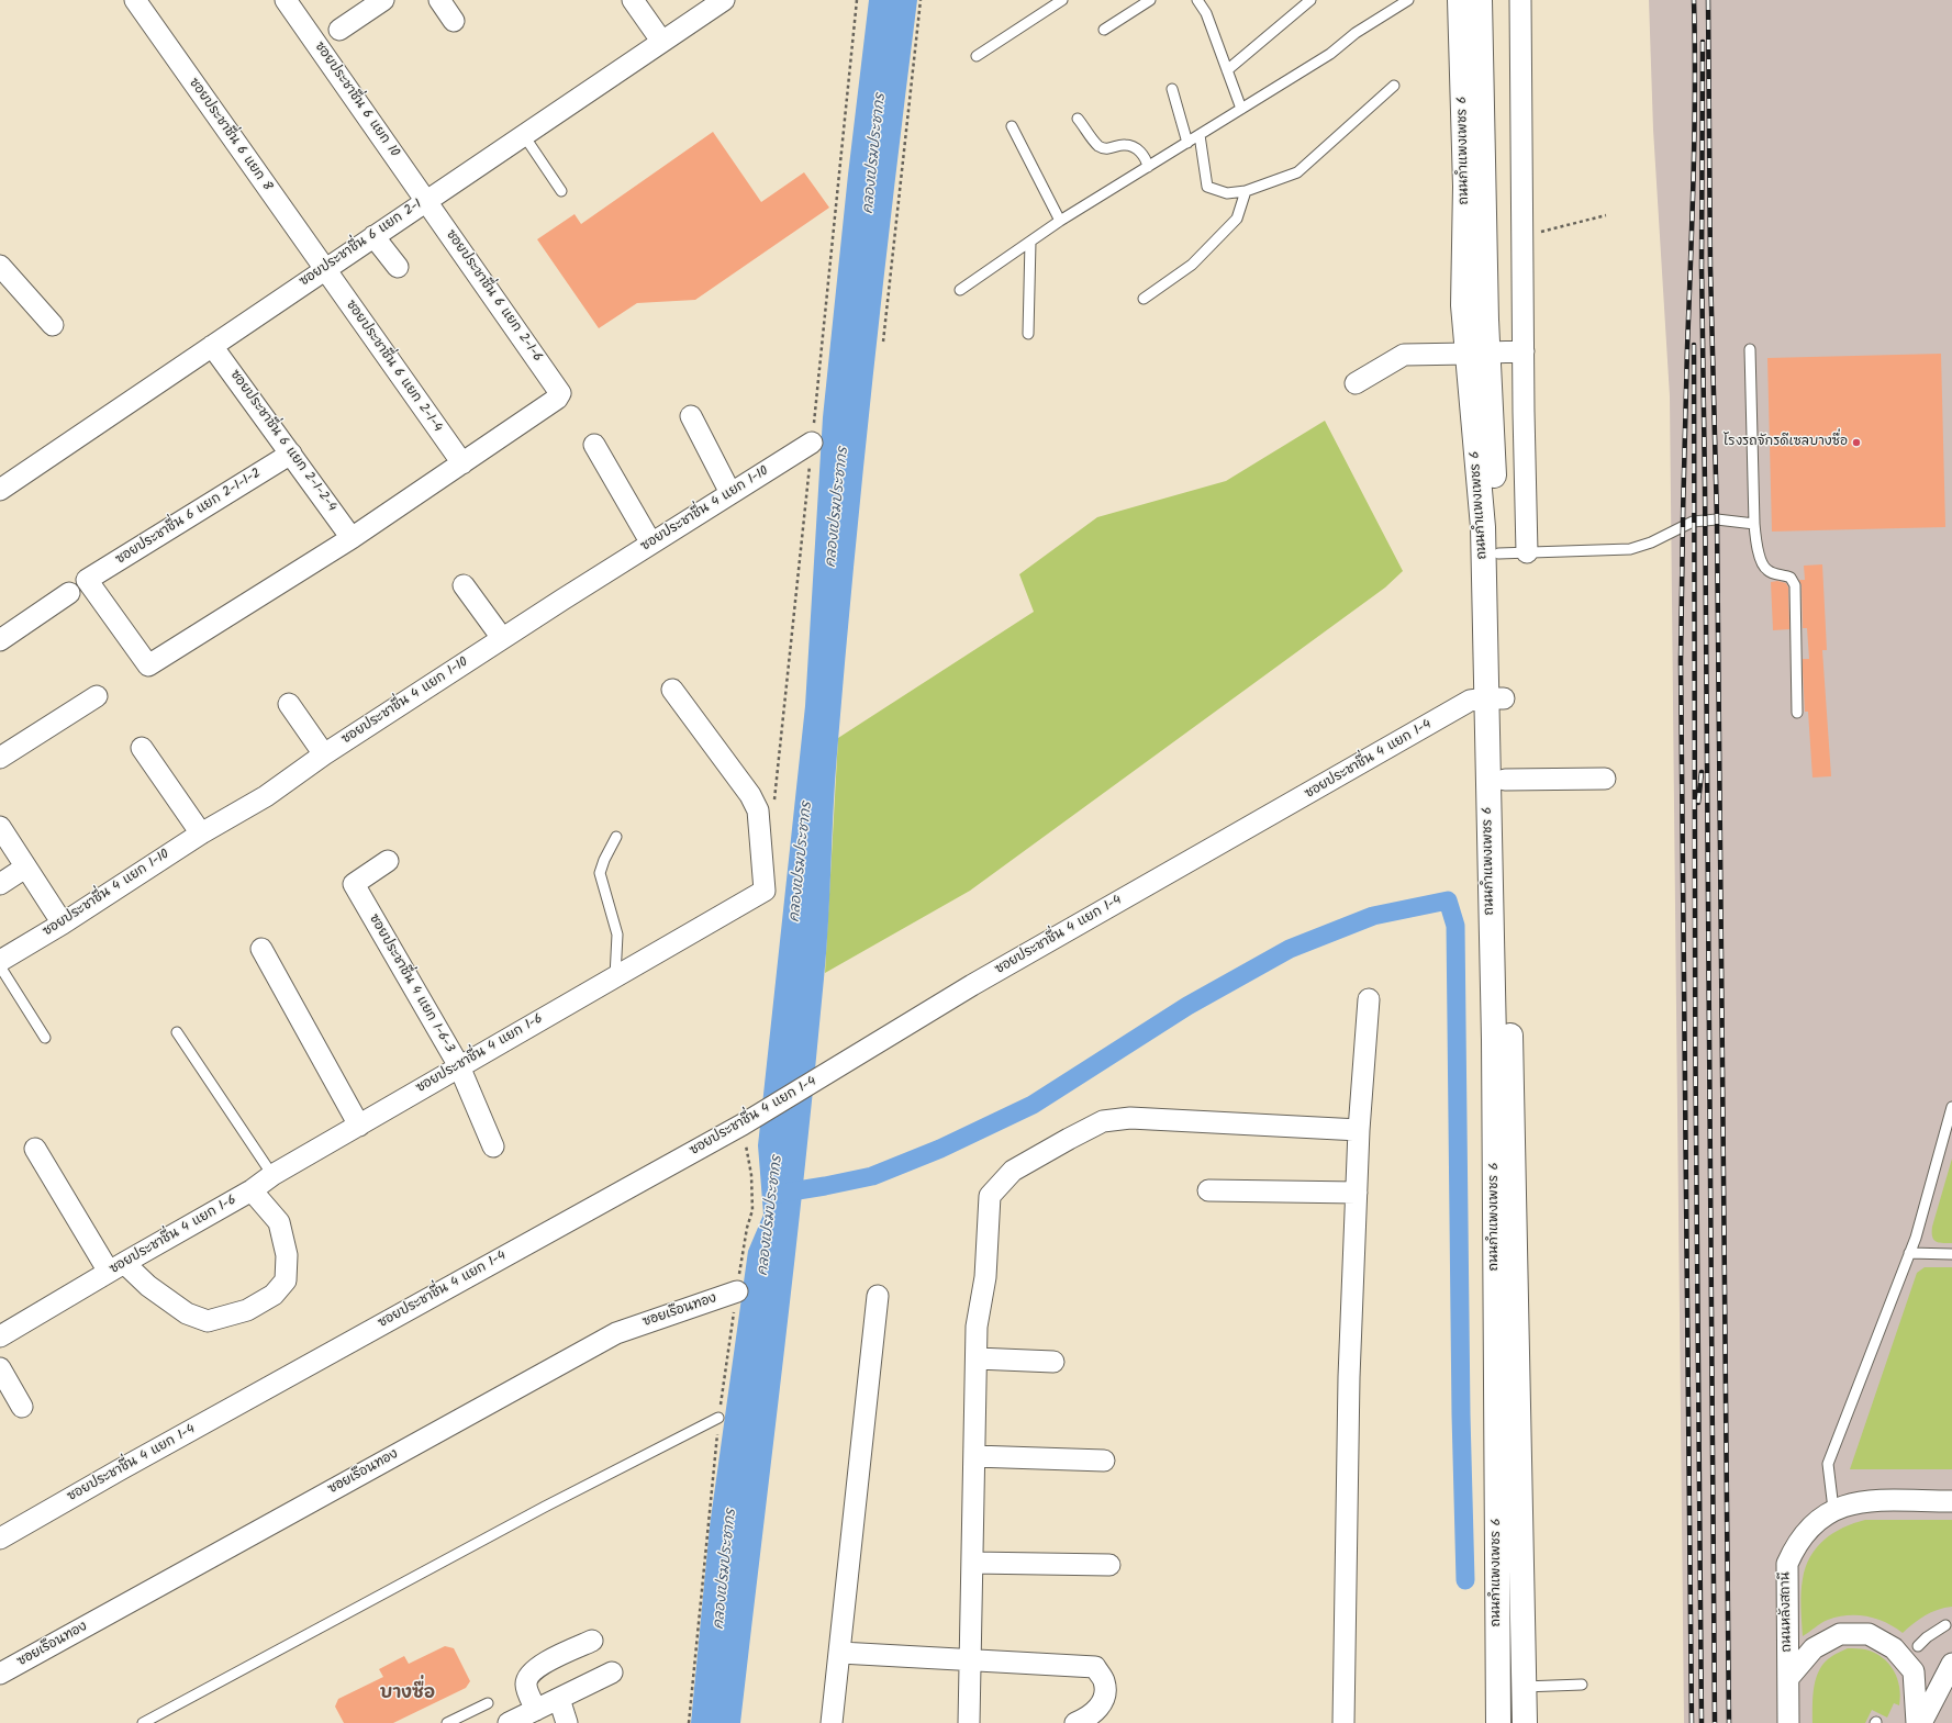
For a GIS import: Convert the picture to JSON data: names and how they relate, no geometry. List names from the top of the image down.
{
  "streets": {
    "street": [
      "ซอยประชาชื่น 6 แยก 10",
      "ซอยประชาชื่น 6 แยก 8",
      "ถนนกำแพงเพชร 6",
      "ซอยประชาชื่น 6 แยก 2-1",
      "ซอยประชาชื่น 6 แยก 2-1-6",
      "ซอยประชาชื่น 6 แยก 2-1-4",
      "ซอยประชาชื่น 6 แยก 2-1-2-4",
      "ซอยประชาชื่น 4 แยก 1-10",
      "ซอยประชาชื่น 6 แยก 2-1-1-2",
      "ซอยประชาชื่น 4 แยก 1-4",
      "ซอยประชาชื่น 4 แยก 1-6-3",
      "ซอยประชาชื่น 4 แยก 1-6",
      "ซอยเรือนทอง",
      "ถนนหลังสถานี"
    ]
  },
  "crossings": [
    ["ซอยประชาชื่น 6 แยก 10", "ซอยประชาชื่น 6 แยก 2-1"],
    ["ซอยประชาชื่น 6 แยก 10", "ซอยประชาชื่น 6 แยก 2-1-6"],
    ["ซอยประชาชื่น 6 แยก 8", "ซอยประชาชื่น 6 แยก 2-1"],
    ["ซอยประชาชื่น 6 แยก 8", "ซอยประชาชื่น 6 แยก 2-1-4"],
    ["ถนนกำแพงเพชร 6", "ซอยประชาชื่น 4 แยก 1-4"],
    ["ซอยประชาชื่น 6 แยก 2-1", "ซอยประชาชื่น 6 แยก 2-1-6"],
    ["ซอยประชาชื่น 6 แยก 2-1", "ซอยประชาชื่น 6 แยก 2-1-4"],
    ["ซอยประชาชื่น 6 แยก 2-1", "ซอยประชาชื่น 6 แยก 2-1-2-4"],
    ["ซอยประชาชื่น 6 แยก 2-1-6", "ซอยประชาชื่น 6 แยก 2-1-4"],
    ["ซอยประชาชื่น 6 แยก 2-1-2-4", "ซอยประชาชื่น 6 แยก 2-1-1-2"],
    ["ซอยประชาชื่น 4 แยก 1-6-3", "ซอยประชาชื่น 4 แยก 1-6"]
  ],
  "districts": ["บางซื่อ"],
  "water": ["คลองเปรมประชากร"],
  "places": ["โรงรถจักรดีเซลบางซื่อ"]
}
